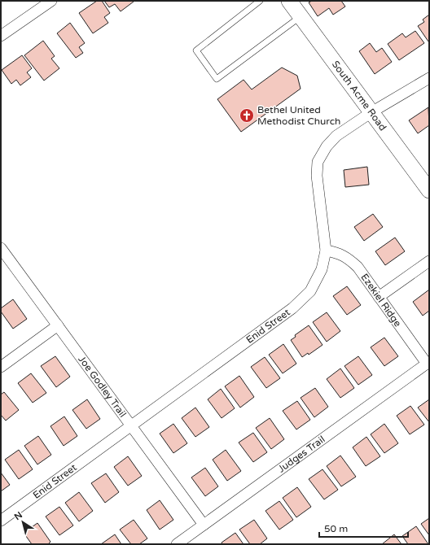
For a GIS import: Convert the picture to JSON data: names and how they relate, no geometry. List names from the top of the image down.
{
  "streets": {
    "street": [
      "South Acme Road",
      "Ezekiel Ridge",
      "Enid Street",
      "Joe Godley Trail",
      "Judges Trail"
    ]
  },
  "crossings": [
    ["South Acme Road", "Enid Street"],
    ["Ezekiel Ridge", "Enid Street"],
    ["Ezekiel Ridge", "Judges Trail"],
    ["Enid Street", "Joe Godley Trail"],
    ["Joe Godley Trail", "Judges Trail"]
  ],
  "places": {
    "church": ["Bethel United Methodist Church"]
  },
  "scale_bar": "50 m",
  "north": "top left"
}
